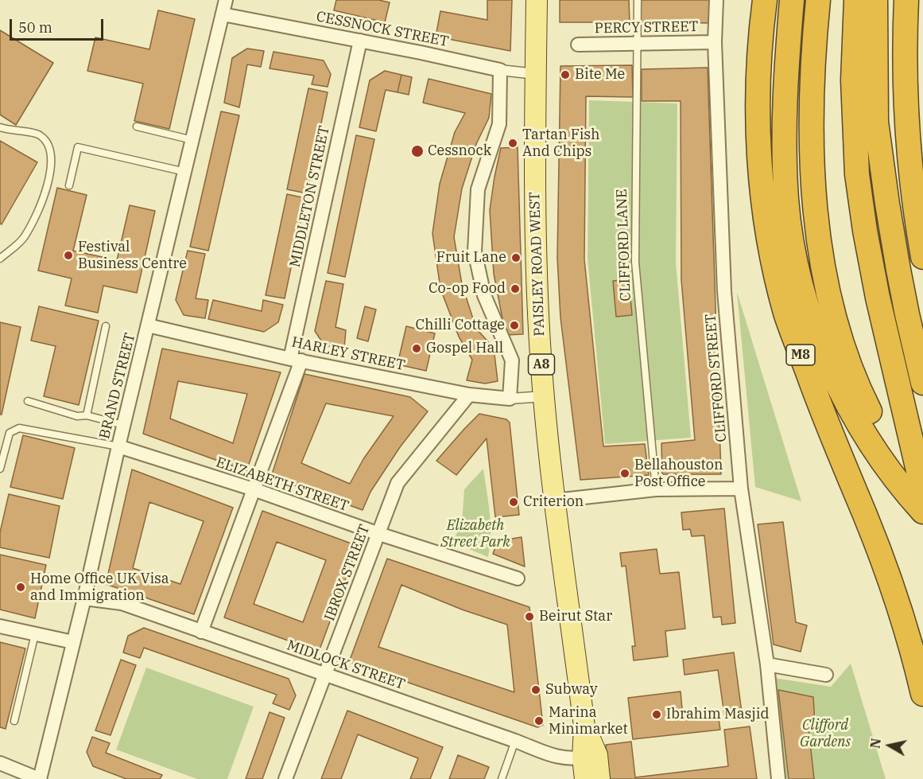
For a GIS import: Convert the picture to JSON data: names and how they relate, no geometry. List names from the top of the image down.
{
  "streets": {
    "highway": ["M8"],
    "main road": ["PAISLEY ROAD WEST", "A8"],
    "street": [
      "PERCY STREET",
      "CESSNOCK STREET",
      "MIDDLETON STREET",
      "HARLEY STREET",
      "CLIFFORD STREET",
      "BRAND STREET",
      "ELIZABETH STREET",
      "IBROX STREET",
      "MIDLOCK STREET"
    ],
    "lane": ["CLIFFORD LANE"]
  },
  "crossings": [
    ["PERCY STREET", "CLIFFORD LANE"],
    ["PERCY STREET", "CLIFFORD STREET"],
    ["CESSNOCK STREET", "MIDDLETON STREET"],
    ["CESSNOCK STREET", "PAISLEY ROAD WEST"],
    ["CESSNOCK STREET", "BRAND STREET"],
    ["MIDDLETON STREET", "HARLEY STREET"],
    ["MIDDLETON STREET", "ELIZABETH STREET"],
    ["MIDDLETON STREET", "MIDLOCK STREET"],
    ["PAISLEY ROAD WEST", "HARLEY STREET"],
    ["PAISLEY ROAD WEST", "MIDLOCK STREET"],
    ["HARLEY STREET", "BRAND STREET"],
    ["HARLEY STREET", "IBROX STREET"],
    ["BRAND STREET", "ELIZABETH STREET"],
    ["BRAND STREET", "MIDLOCK STREET"],
    ["ELIZABETH STREET", "IBROX STREET"],
    ["IBROX STREET", "MIDLOCK STREET"]
  ],
  "parks": ["Elizabeth Street Park", "Clifford Gardens"],
  "places": [
    "Bite Me",
    "Tartan Fish And Chips",
    "Cessnock",
    "Festival Business Centre",
    "Fruit Lane",
    "Co-op Food",
    "Chilli Cottage",
    "Gospel Hall",
    "Bellahouston Post Office",
    "Criterion",
    "Home Office UK Visa and Immigration",
    "Beirut Star",
    "Subway",
    "Ibrahim Masjid",
    "Marina Minimarket"
  ],
  "scale_bar": "50 m",
  "north": "left"
}
